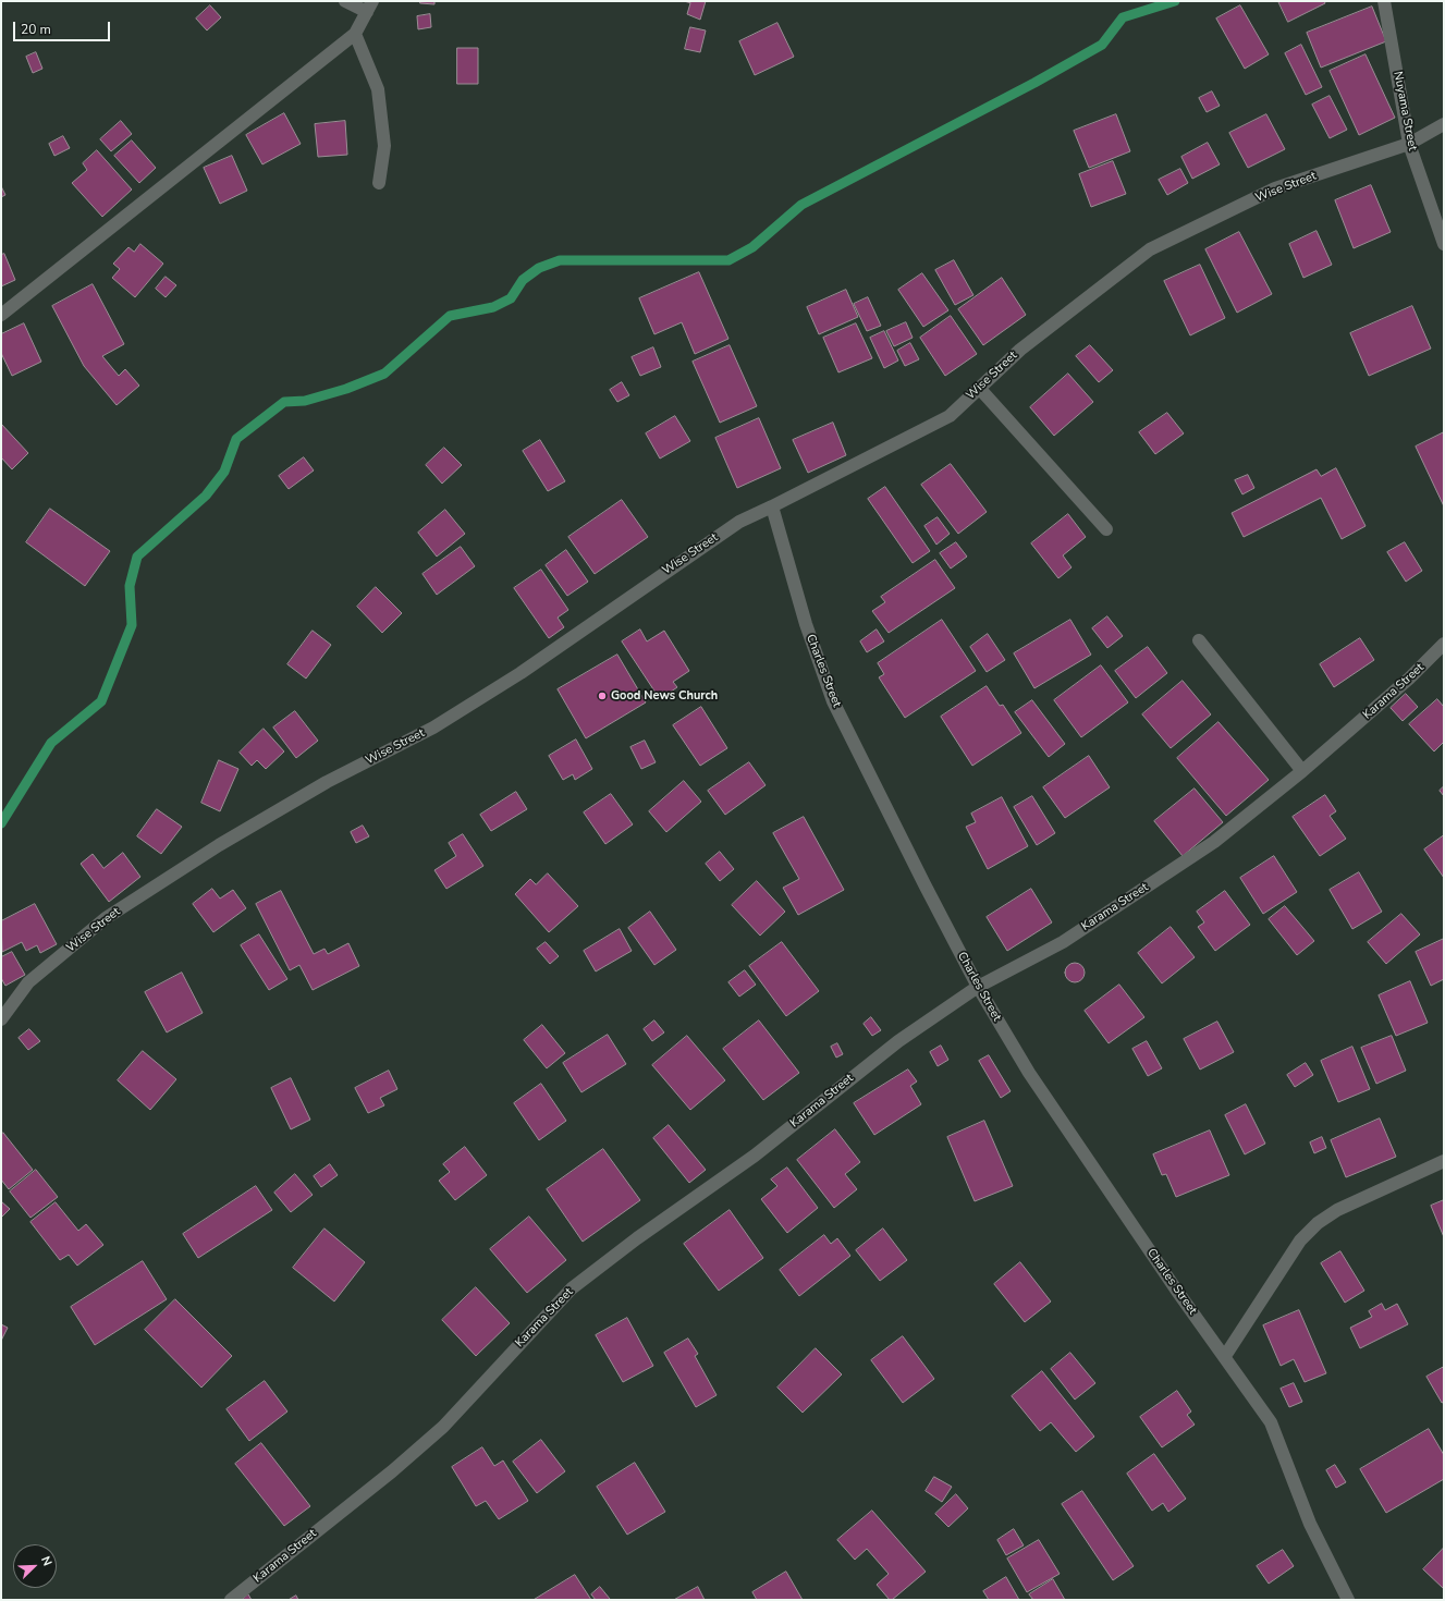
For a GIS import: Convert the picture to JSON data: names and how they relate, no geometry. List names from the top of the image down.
{
  "streets": {
    "street": [
      "Nuyama Street",
      "Wise Street",
      "Charles Street",
      "Karama Street"
    ]
  },
  "crossings": [
    ["Nuyama Street", "Wise Street"],
    ["Wise Street", "Charles Street"],
    ["Charles Street", "Karama Street"]
  ],
  "places": ["Good News Church"],
  "scale_bar": "20 m",
  "north": "top right"
}
